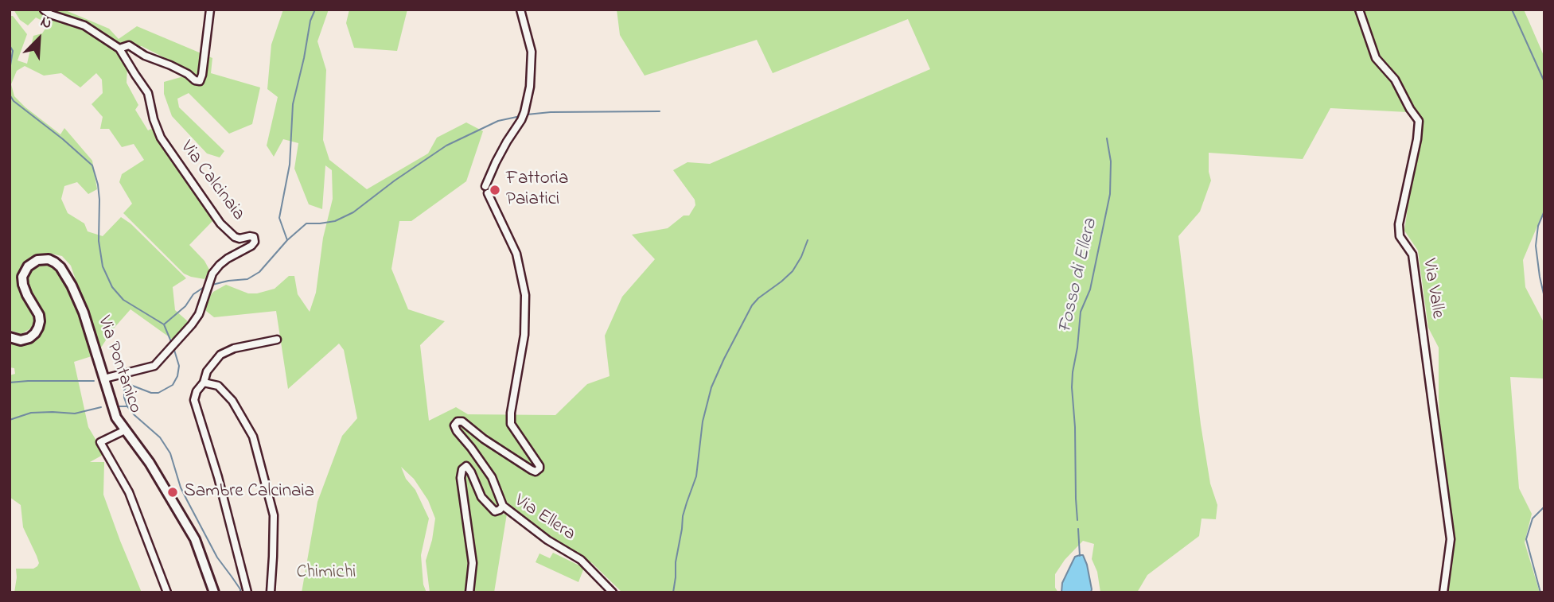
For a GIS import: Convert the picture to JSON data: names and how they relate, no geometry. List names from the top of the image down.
{
  "streets": {
    "street": [
      "Via Calcinaia",
      "Via Valle",
      "Via Pontanico",
      "Via Ellera"
    ]
  },
  "crossings": [
    ["Via Calcinaia", "Via Pontanico"]
  ],
  "water": ["Fosso di Ellera"],
  "parks": ["Chimichi"],
  "places": ["Fattoria Paiatici", "Sambre Calcinaia"],
  "north": "top right"
}
